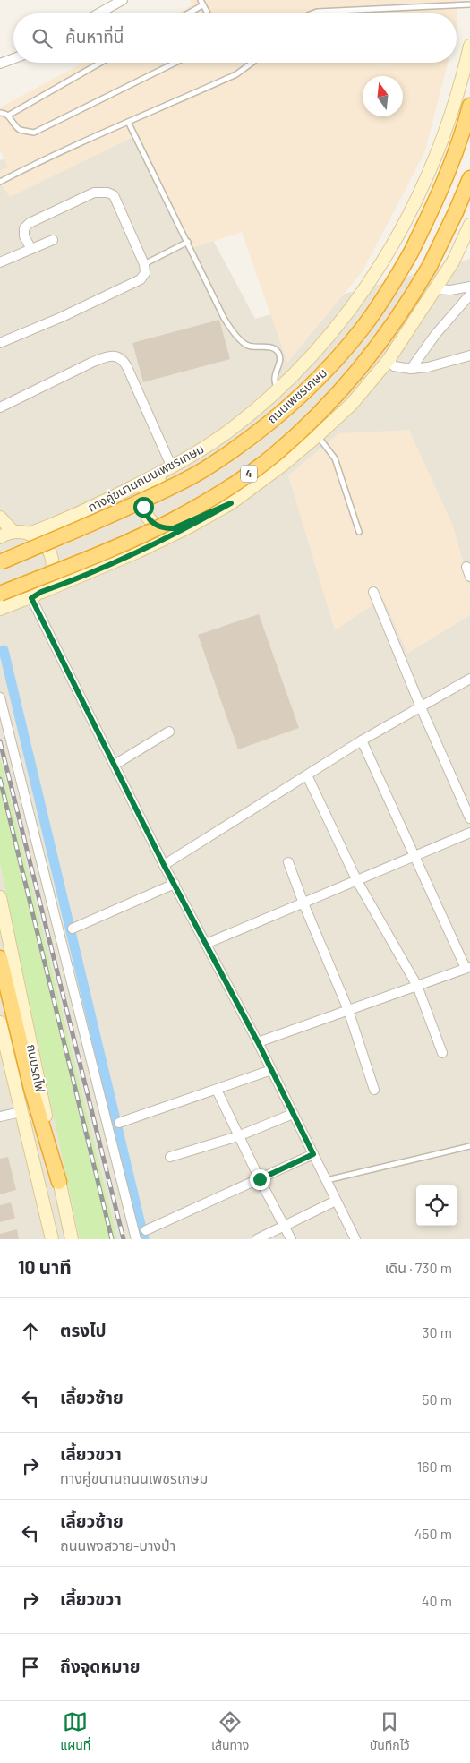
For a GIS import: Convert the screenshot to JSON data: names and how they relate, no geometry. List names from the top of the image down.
{
  "streets": {
    "highway": ["ถนนเพชรเกษม", "4"],
    "main road": ["ทางคู่ขนานถนนเพชรเกษม", "ถนนรถไฟ"]
  },
  "north": "top",
  "page": {
    "search": "ค้นหาที่นี่",
    "heading": ["10 นาที", "เดิน · 730 m"],
    "list": [
      ["ตรงไป", "30 m"],
      ["เลี้ยวซ้าย", "50 m"],
      ["เลี้ยวขวา", "ทางคู่ขนานถนนเพชรเกษม", "160 m"],
      ["เลี้ยวซ้าย", "ถนนพงสวาย-บางป่า", "450 m"],
      ["เลี้ยวขวา", "40 m"],
      "ถึงจุดหมาย"
    ],
    "nav": ["แผนที่", "เส้นทาง", "บันทึกไว้"]
  }
}
